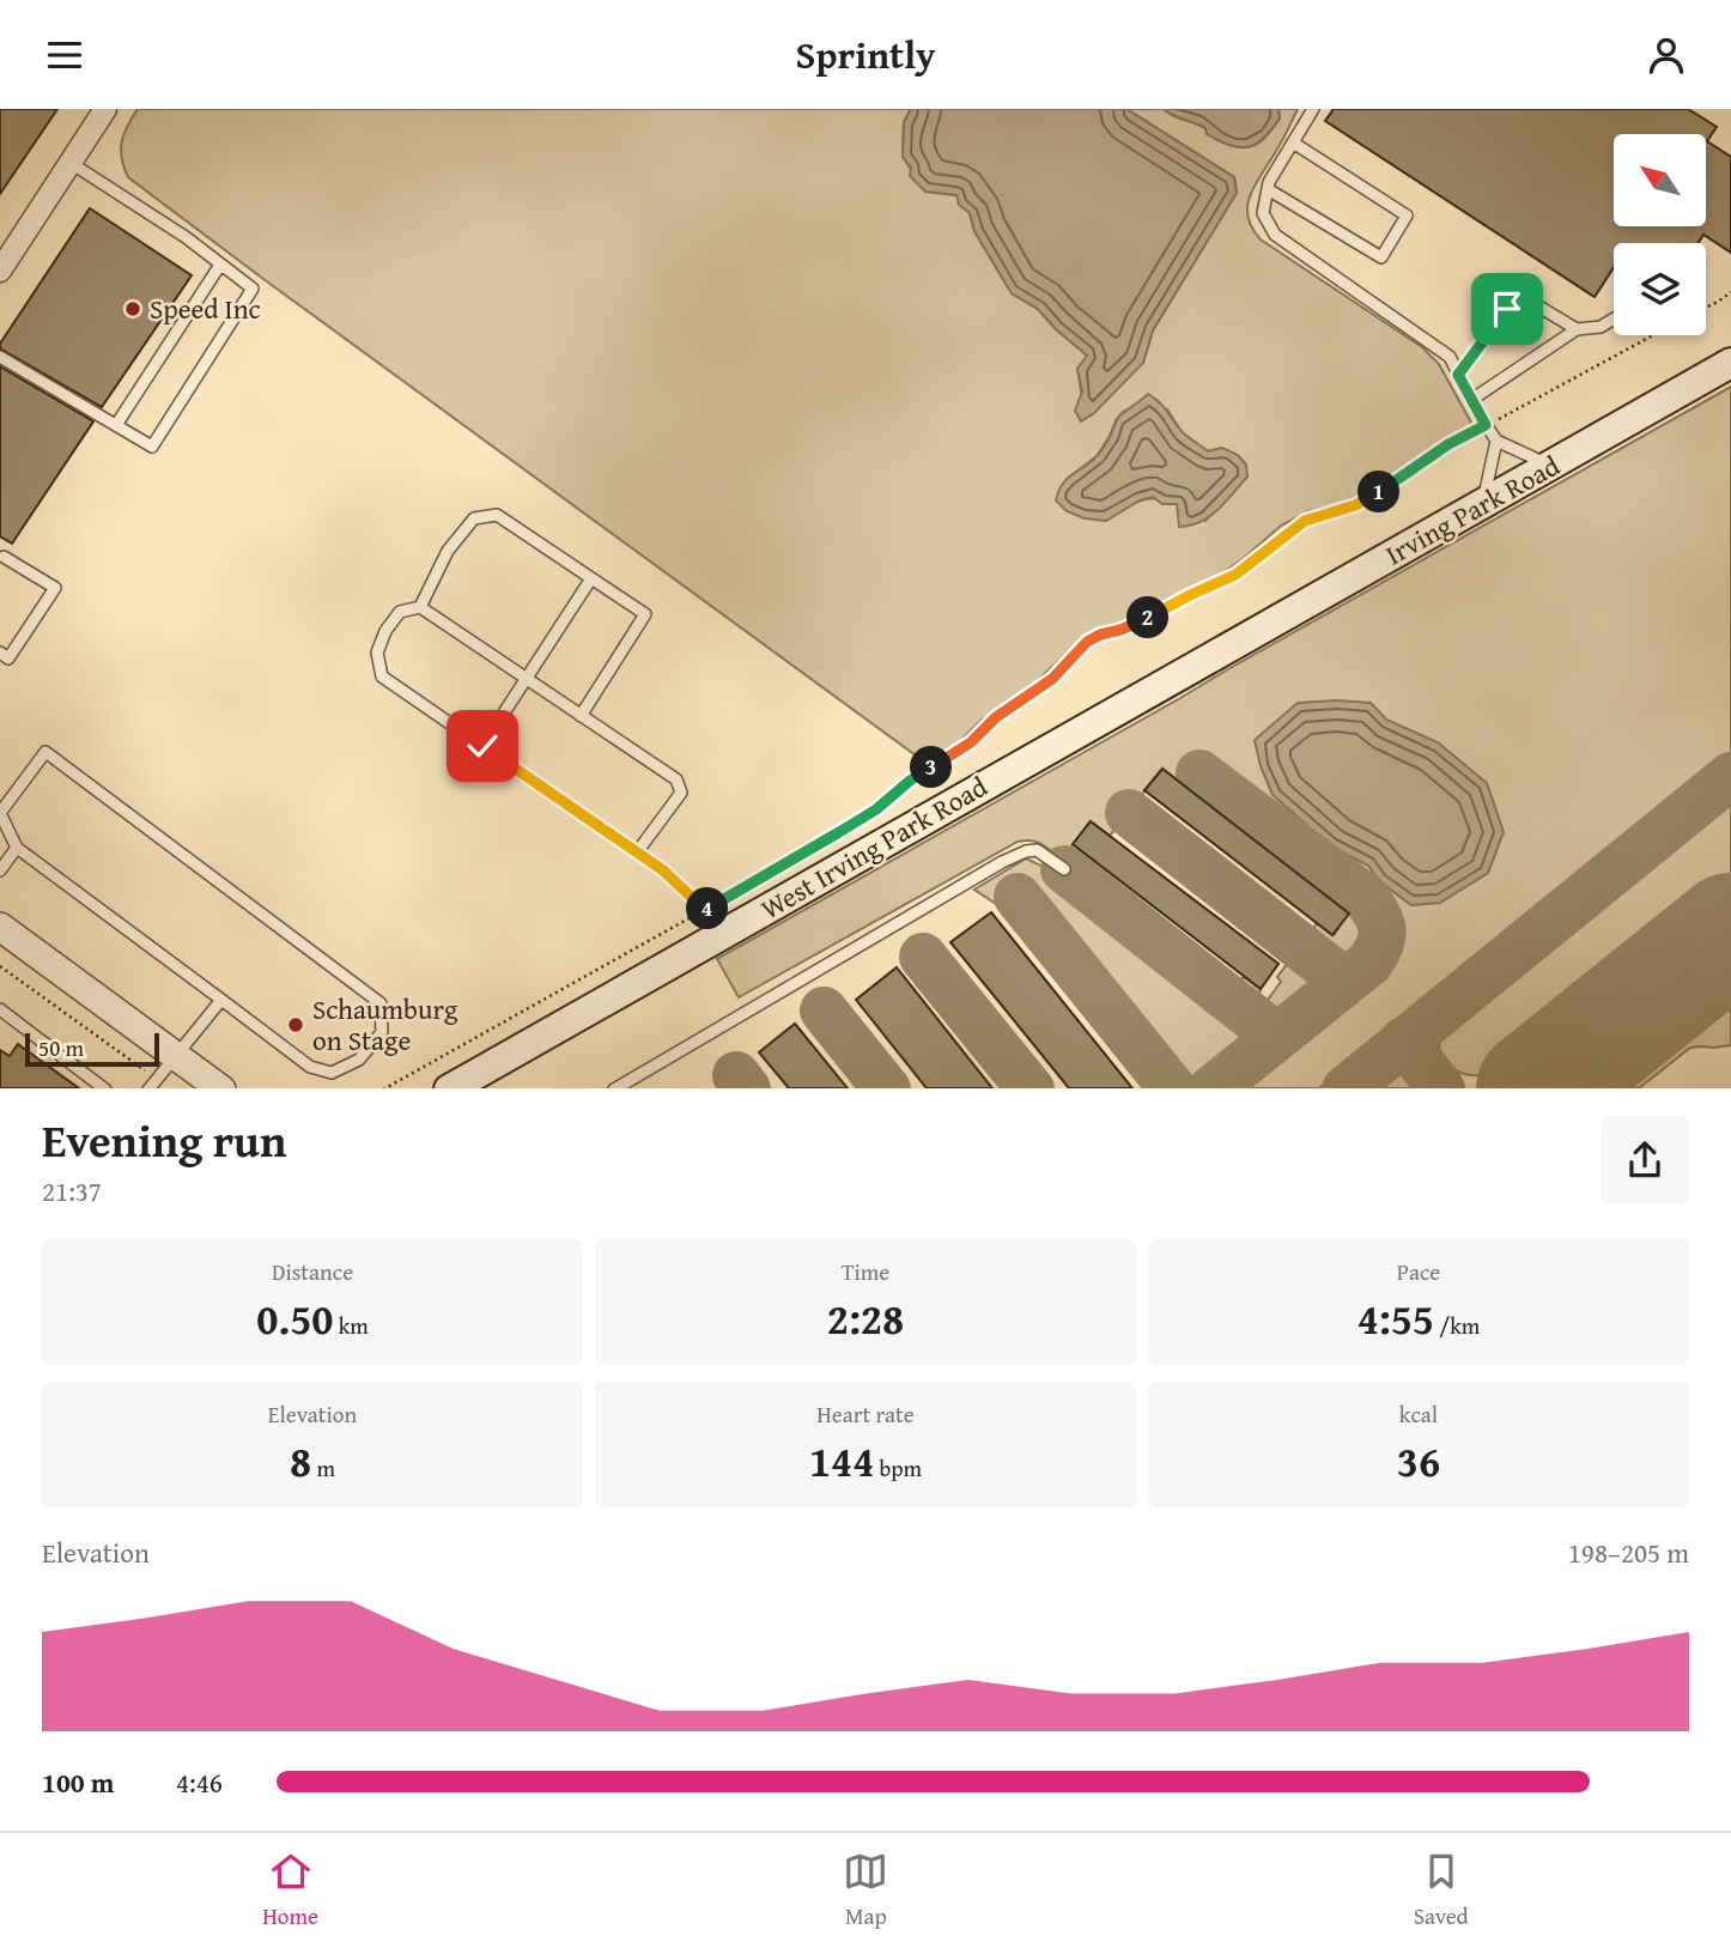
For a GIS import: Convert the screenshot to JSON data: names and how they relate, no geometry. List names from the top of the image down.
{
  "streets": {
    "main road": ["Irving Park Road", "West Irving Park Road"]
  },
  "crossings": [
    ["Irving Park Road", "West Irving Park Road"]
  ],
  "places": ["Speed Inc", "Schaumburg on Stage"],
  "scale_bar": "50 m",
  "north": "top left",
  "page": {
    "header": "Sprintly",
    "pins": [
      "1",
      "2",
      "3",
      "4"
    ],
    "scale": "50 m",
    "heading": ["Evening run", "21:37"],
    "stats": [
      ["Distance", "0.50 km"],
      ["Time", "2:28"],
      ["Pace", "4:55 /km"],
      ["Elevation", "8 m"],
      ["Heart rate", "144 bpm"],
      ["kcal", "36"]
    ],
    "chart": ["Elevation", "198–205 m"],
    "list": [
      {
        "name": "100 m",
        "note": "4:46"
      }
    ],
    "tabs": ["Home", "Map", "Saved"]
  }
}
